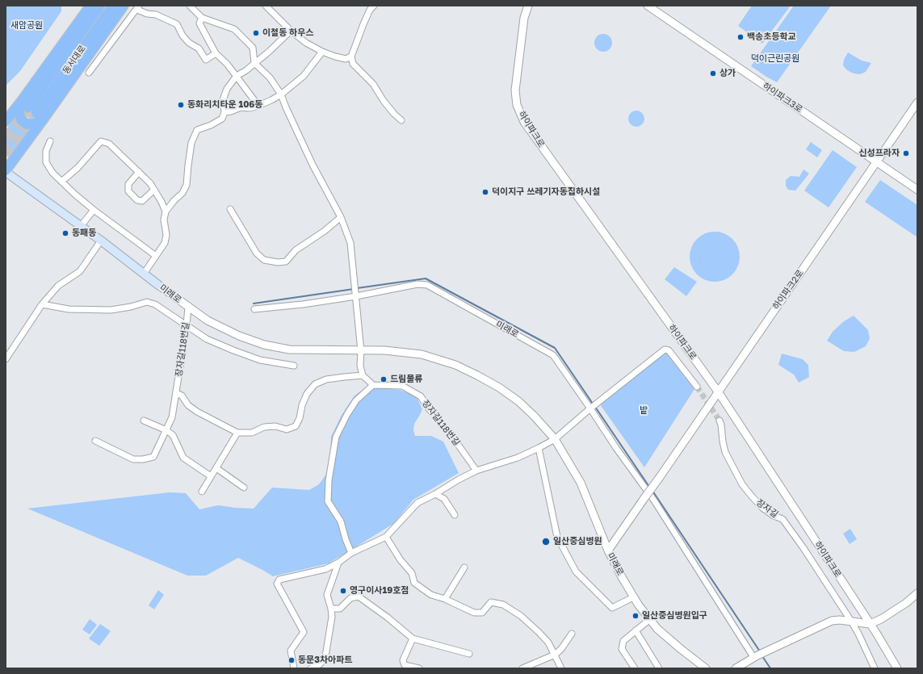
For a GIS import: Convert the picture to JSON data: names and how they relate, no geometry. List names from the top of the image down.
{
  "streets": {
    "highway": ["동서대로"],
    "main road": ["미래로"],
    "street": [
      "하이파크3로",
      "하이파크로",
      "하이파크2로",
      "장자길118번길",
      "장자길"
    ]
  },
  "crossings": [
    ["하이파크3로", "하이파크2로"],
    ["하이파크로", "하이파크2로"],
    ["하이파크2로", "미래로"],
    ["미래로", "장자길118번길"]
  ],
  "parks": ["새암공원", "덕이근린공원", "밭"],
  "places": [
    "이철동 하우스",
    "백송초등학교",
    "상가",
    "동화리치타운 106동",
    "신성프라자",
    "덕이지구 쓰레기자동집하시설",
    "동패동",
    "드림물류",
    "일산중심병원",
    "영구이사19호점",
    "일산중심병원입구",
    "동문3차아파트"
  ]
}
